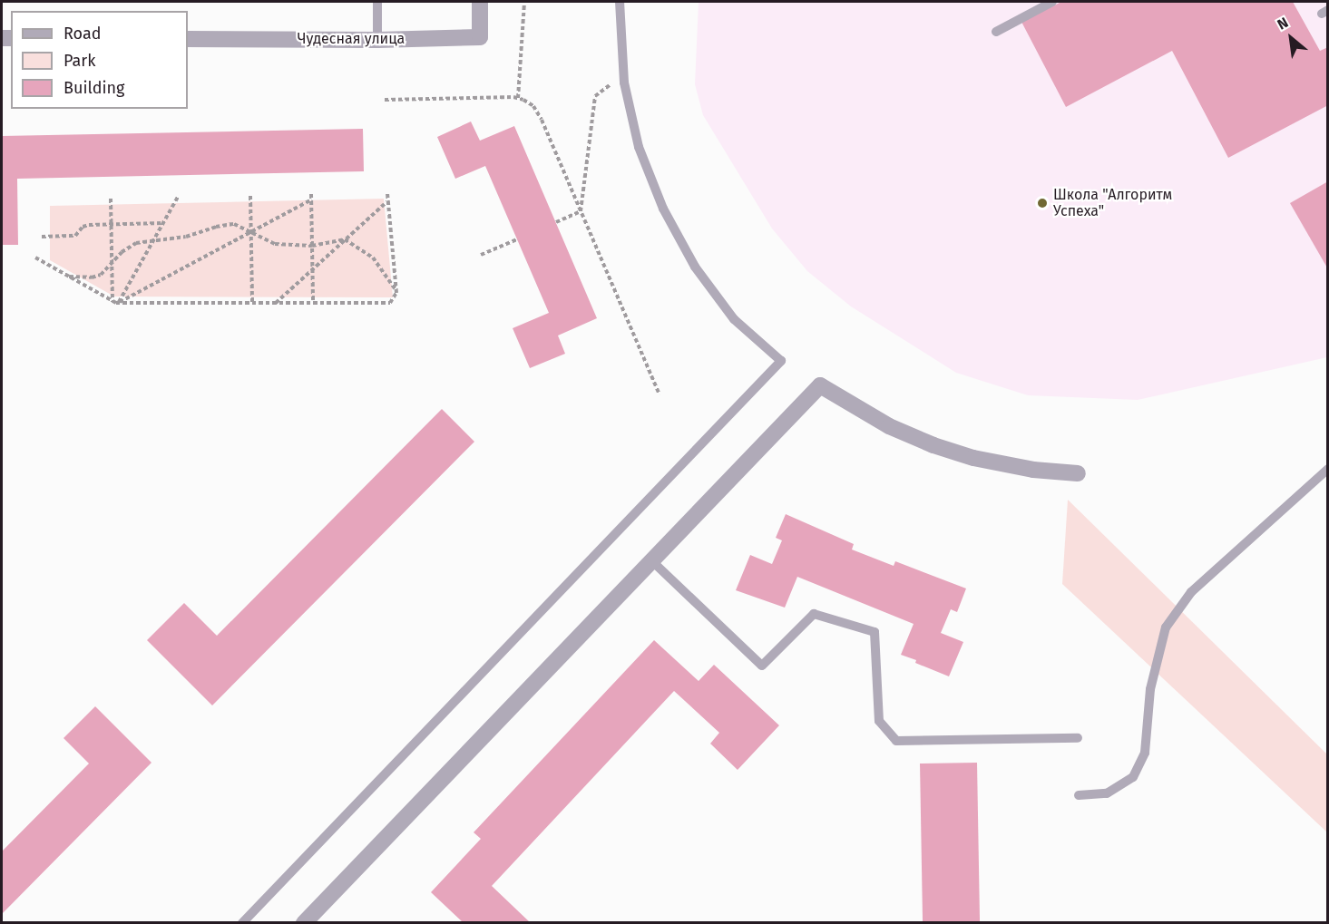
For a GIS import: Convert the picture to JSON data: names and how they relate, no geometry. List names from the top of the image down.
{
  "streets": {
    "street": ["Чудесная улица"]
  },
  "places": ["Школа \"Алгоритм Успеха\""],
  "legend": ["Road", "Park", "Building"],
  "north": "top left"
}
